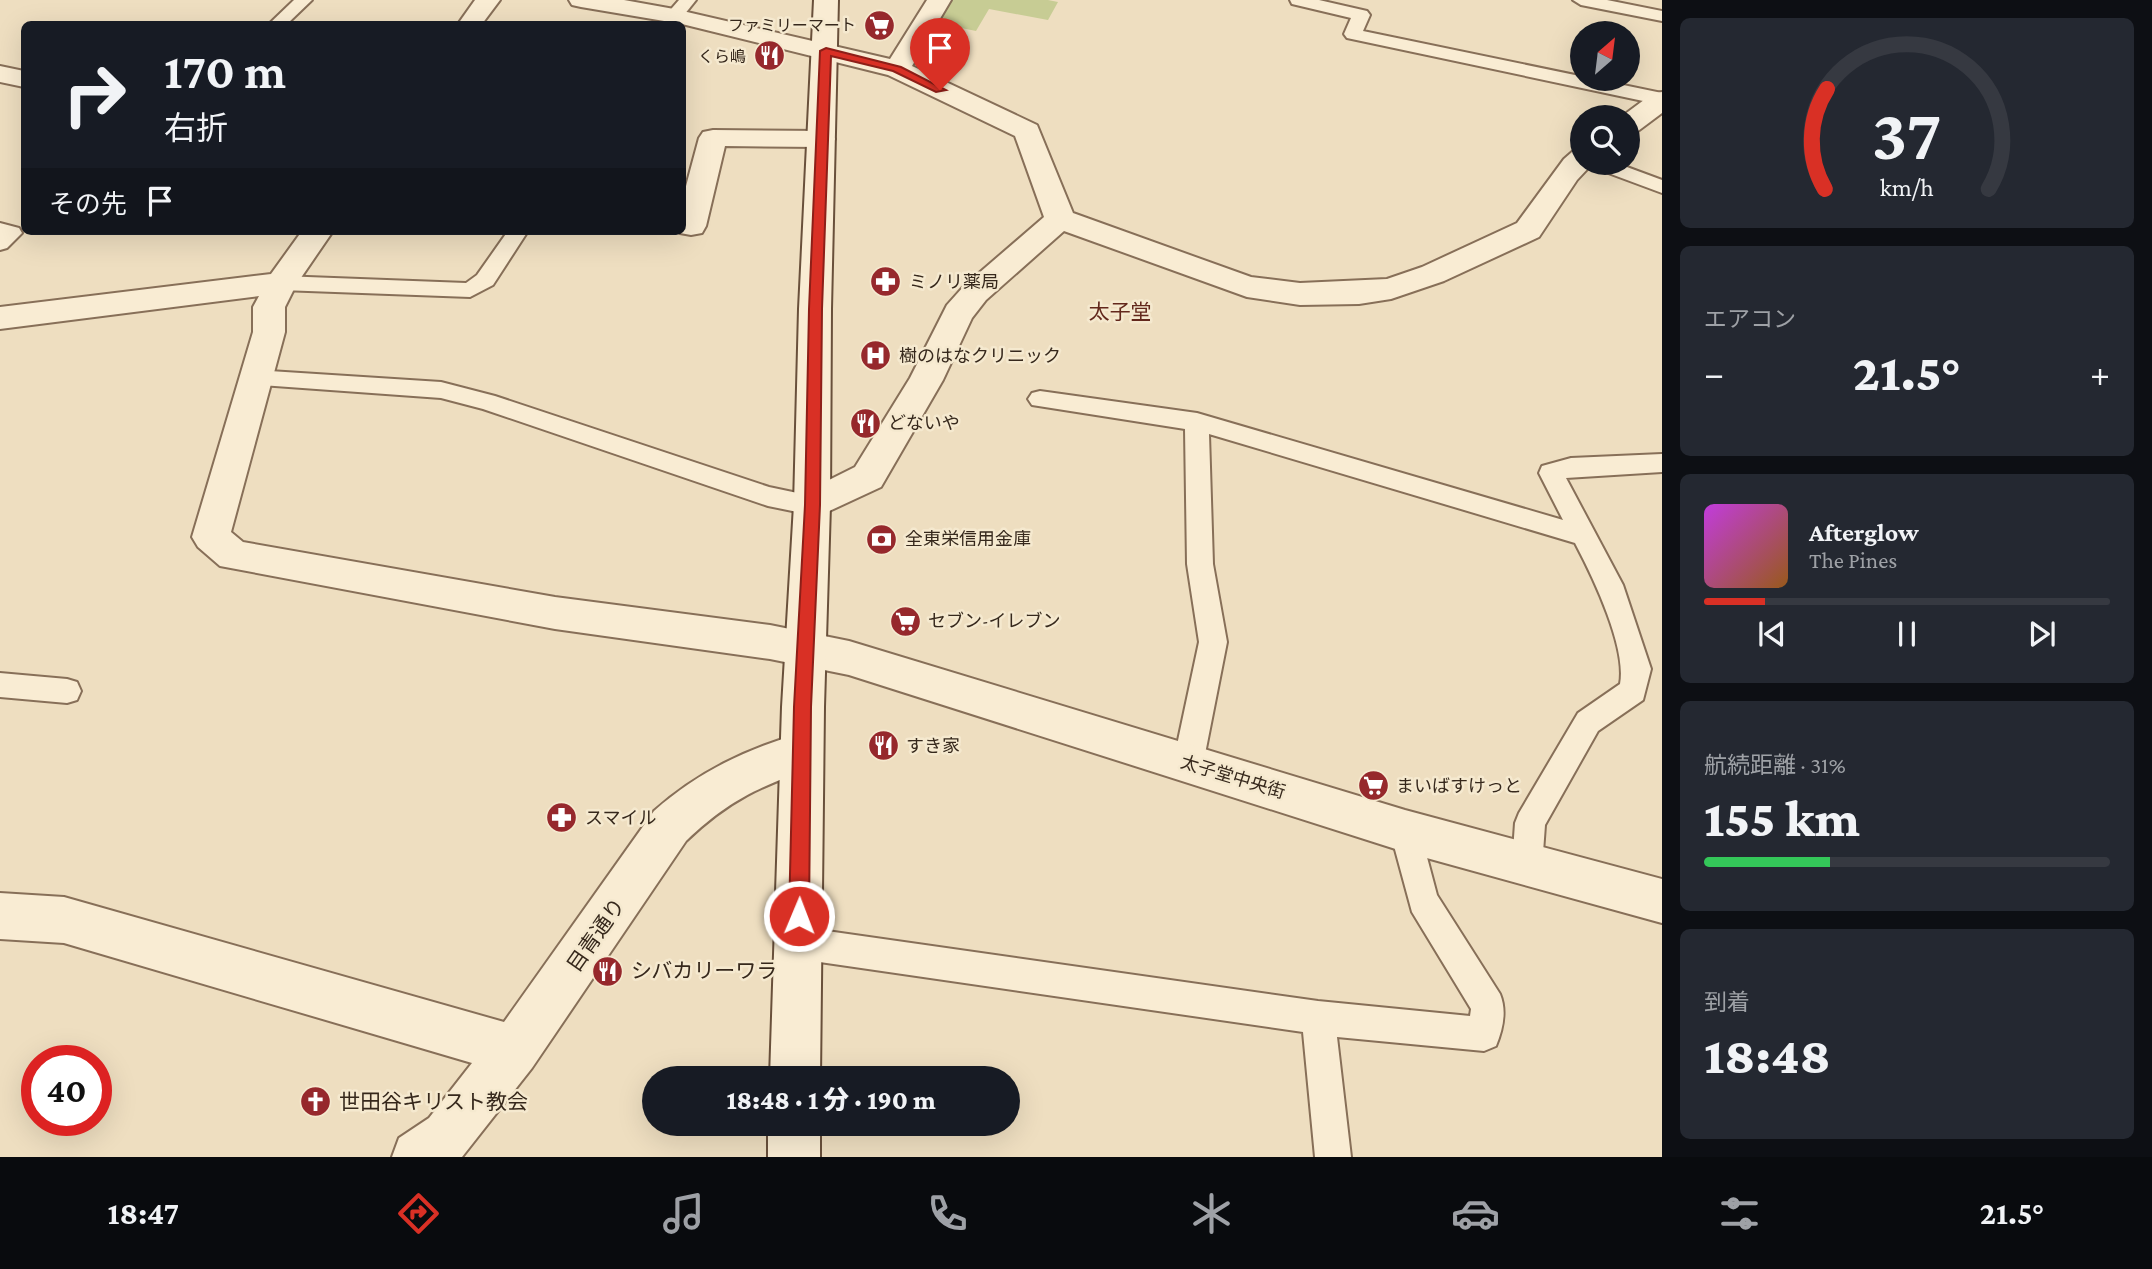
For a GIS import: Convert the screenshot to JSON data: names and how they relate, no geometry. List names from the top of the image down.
{
  "streets": {
    "street": ["太子堂中央街", "目青通り"]
  },
  "districts": ["太子堂"],
  "places": {
    "supermarket": ["ファミリーマート", "セブン-イレブン", "まいばすけっと"],
    "restaurant": [
      "くら嶋",
      "どないや",
      "すき家",
      "シバカリーワラ"
    ],
    "pharmacy": ["ミノリ薬局", "スマイル"],
    "hospital": ["樹のはなクリニック"],
    "bank": ["全東栄信用金庫"],
    "church": ["世田谷キリスト教会"]
  },
  "north": "top right",
  "page": {
    "turn": ["170 m", "右折"],
    "then": "その先",
    "tile": [
      "エアコン",
      ["航続距離 · 31%", "155 km"],
      ["到着", "18:48"]
    ],
    "heat": ["−", "21.5°", "+"],
    "song": ["Afterglow", "The Pines"],
    "limit": "40",
    "trip": "18:48 · 1 分 · 190 m",
    "tabs": ["18:47", "21.5°"],
    "gauge": ["37", "km/h"]
  }
}
